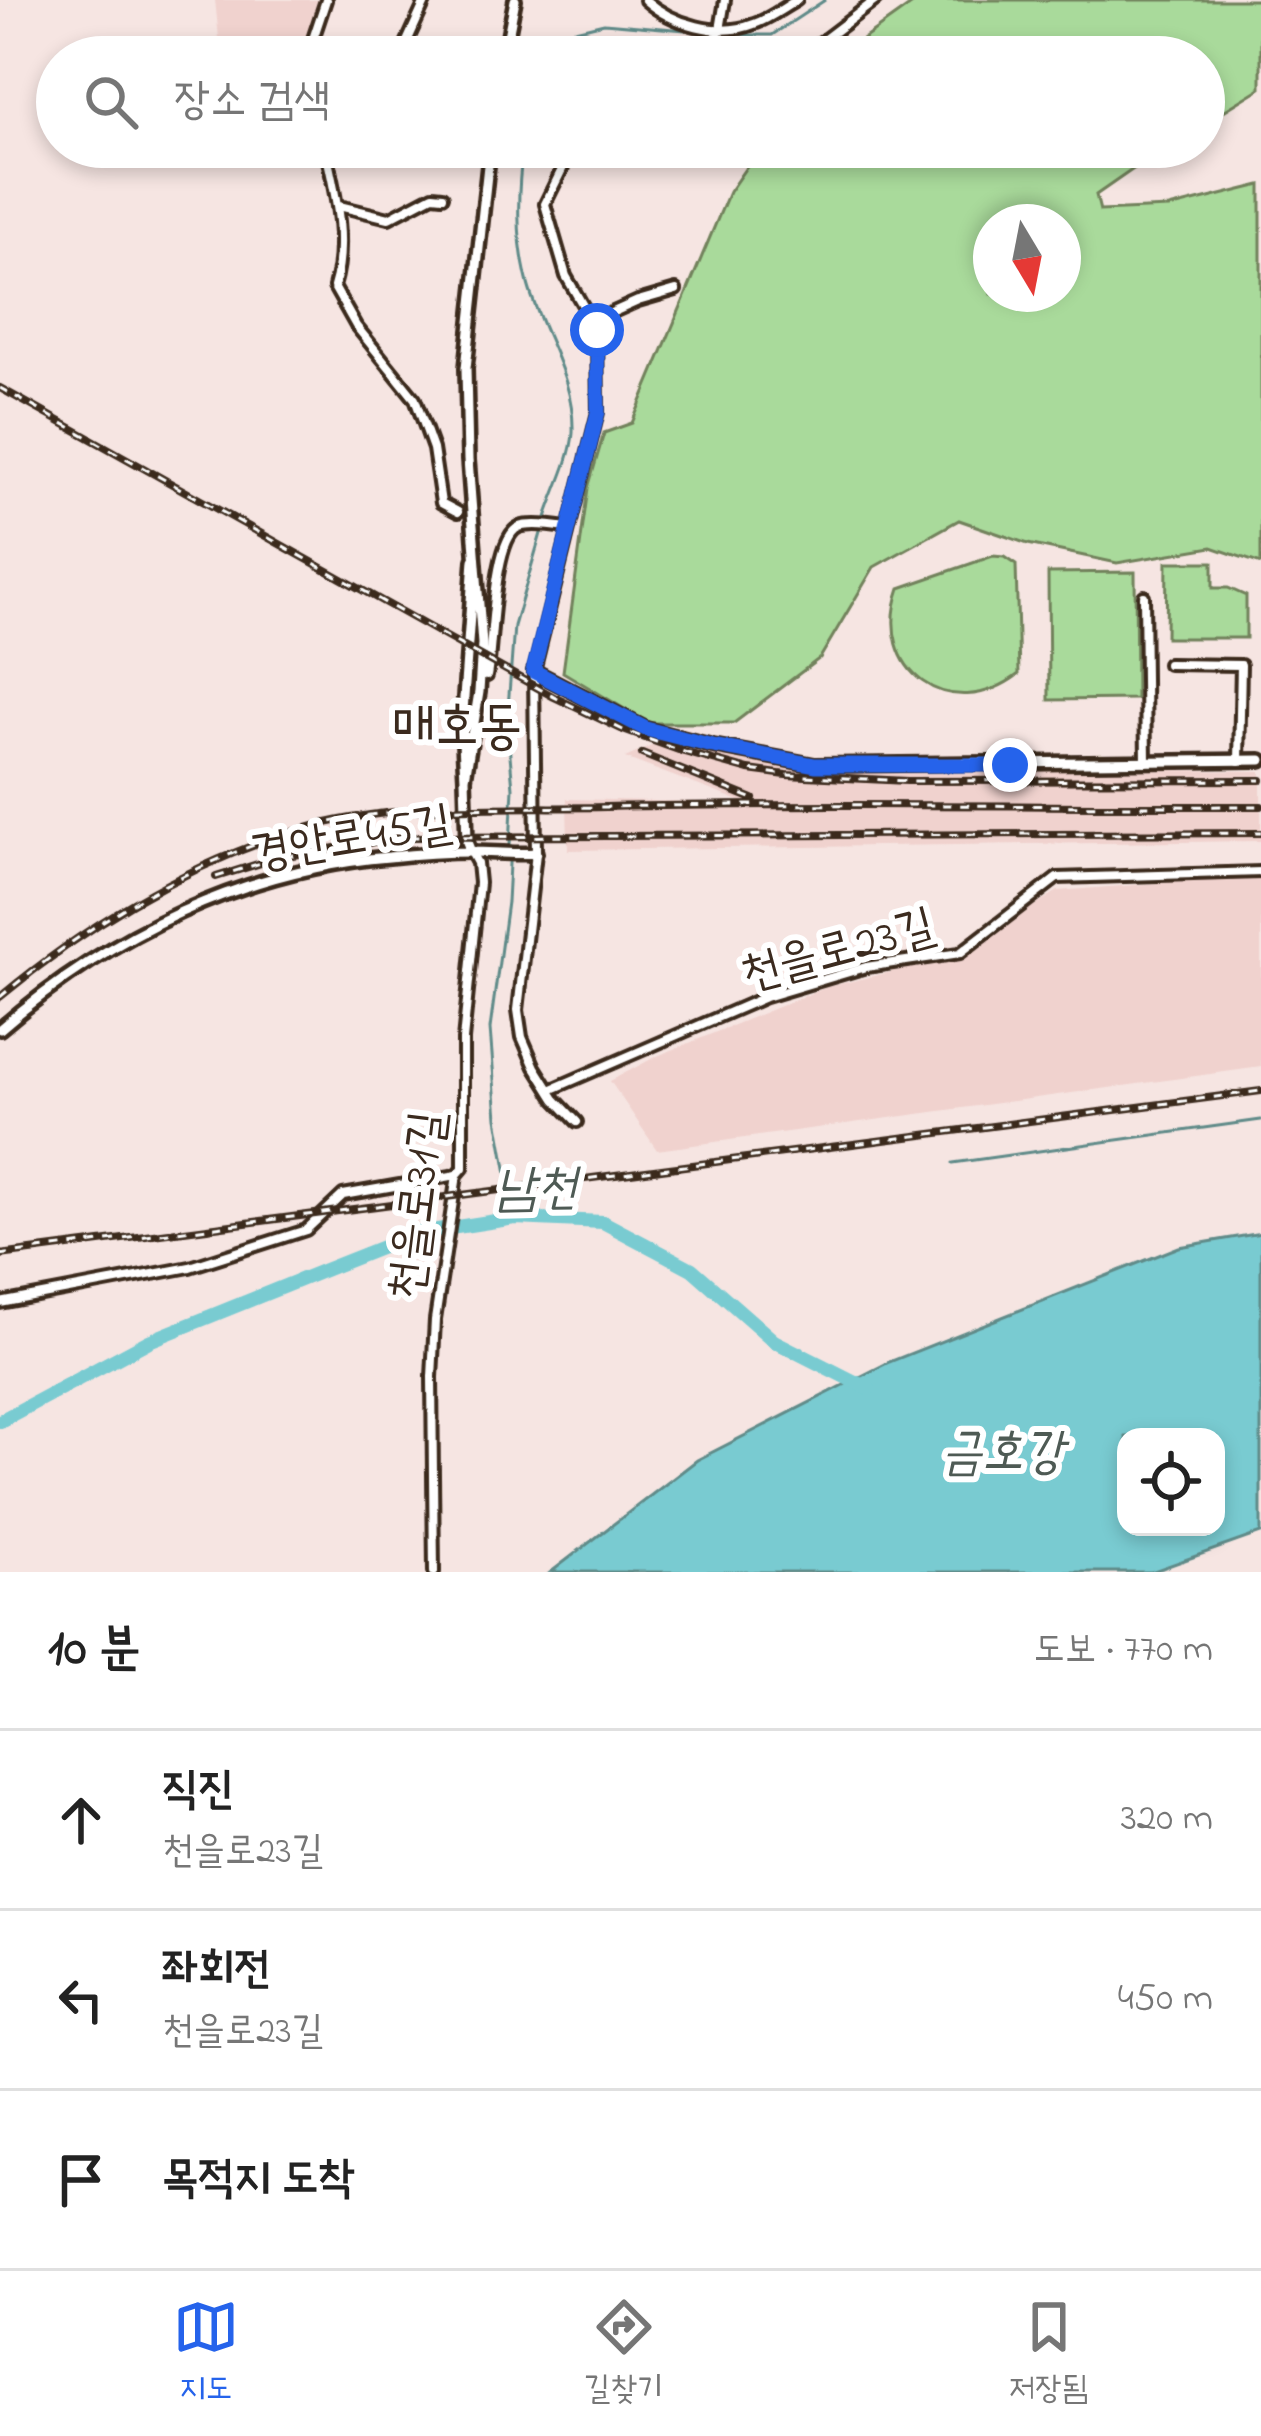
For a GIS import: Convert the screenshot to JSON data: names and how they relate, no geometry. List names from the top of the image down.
{
  "streets": {
    "street": ["경안로45길", "천을로23길", "천을로31길"]
  },
  "crossings": [
    ["경안로45길", "천을로31길"]
  ],
  "districts": ["매호동"],
  "water": ["남천", "금호강"],
  "north": "bottom",
  "page": {
    "search": "장소 검색",
    "heading": ["10 분", "도보 · 770 m"],
    "list": [
      ["직진", "천을로23길", "320 m"],
      ["좌회전", "천을로23길", "450 m"],
      "목적지 도착"
    ],
    "nav": ["지도", "길찾기", "저장됨"]
  }
}
